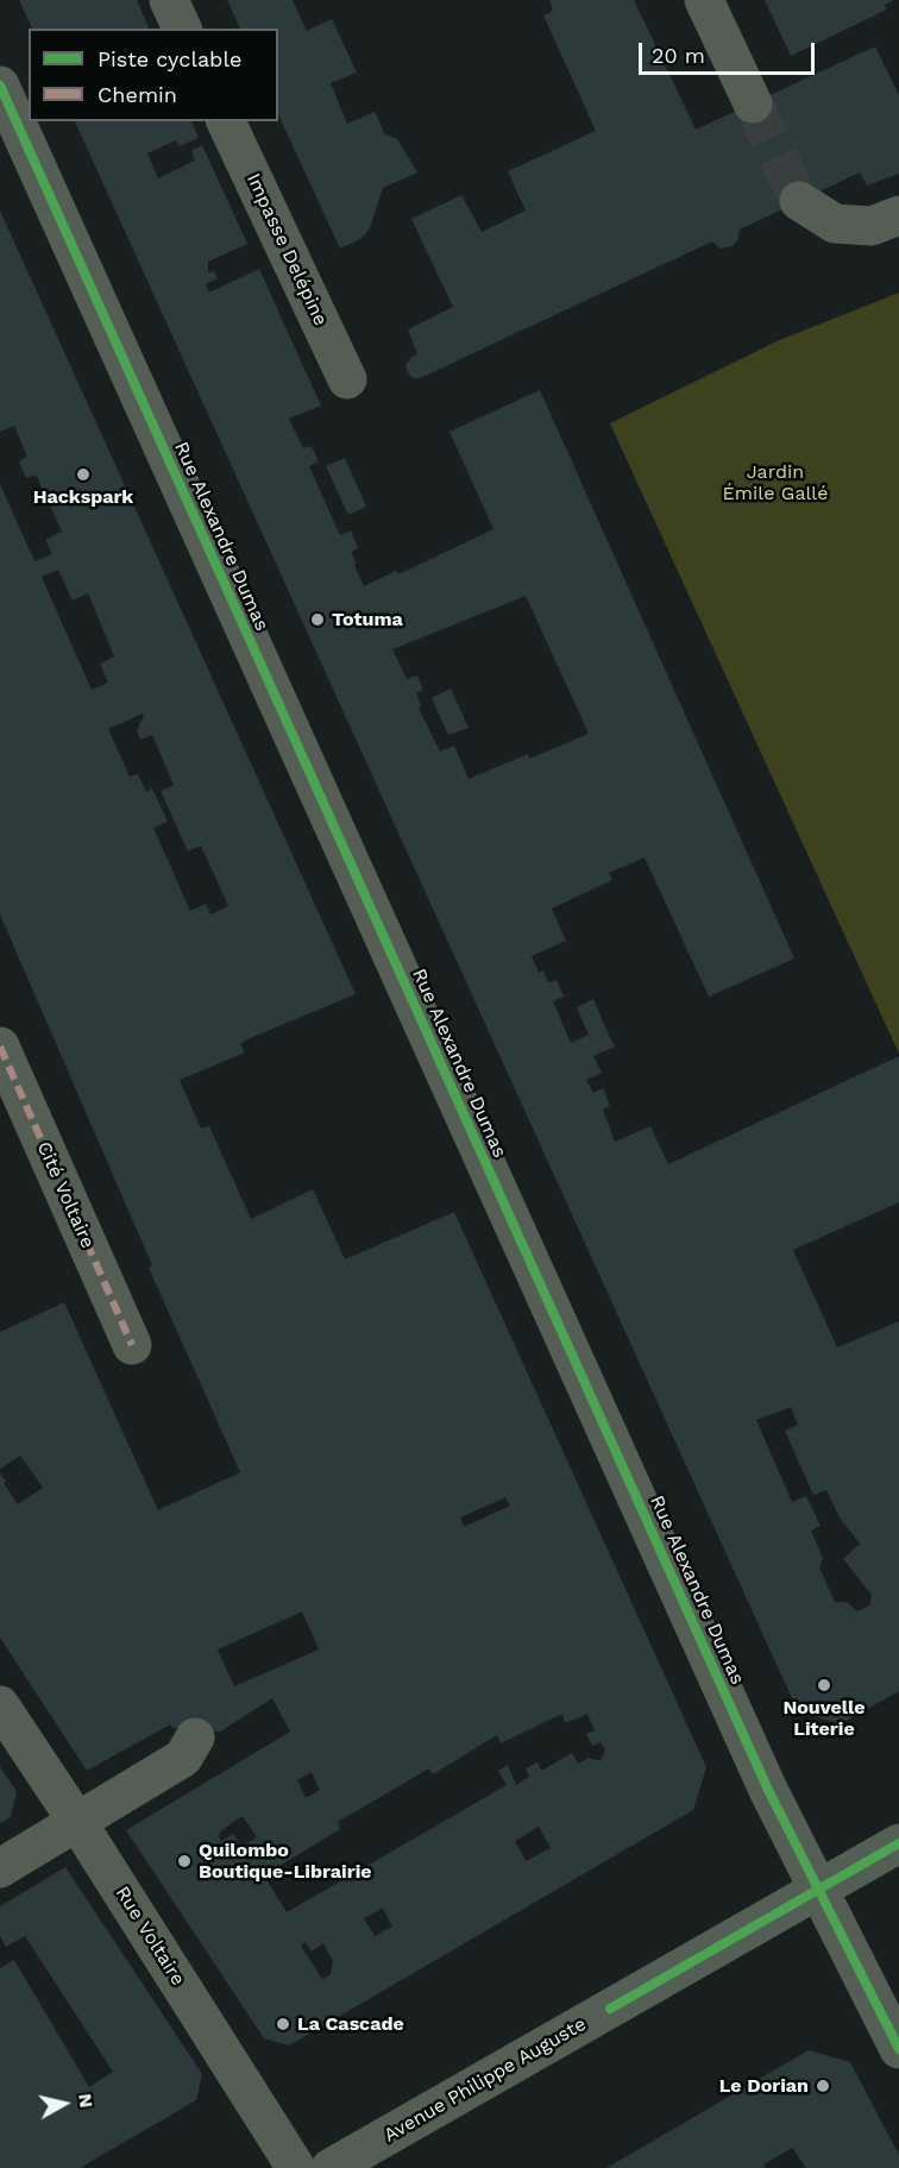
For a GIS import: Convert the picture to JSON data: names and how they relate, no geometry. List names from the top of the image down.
{
  "streets": {
    "main road": ["Avenue Philippe Auguste"],
    "street": [
      "Impasse Delépine",
      "Rue Alexandre Dumas",
      "Cité Voltaire",
      "Rue Voltaire"
    ]
  },
  "crossings": [
    ["Rue Alexandre Dumas", "Avenue Philippe Auguste"]
  ],
  "parks": ["Jardin Émile Gallé"],
  "places": [
    "Hackspark",
    "Totuma",
    "Nouvelle Literie",
    "Quilombo Boutique-Librairie",
    "La Cascade",
    "Le Dorian"
  ],
  "legend": ["Piste cyclable", "Chemin"],
  "scale_bar": "20 m",
  "north": "right"
}
